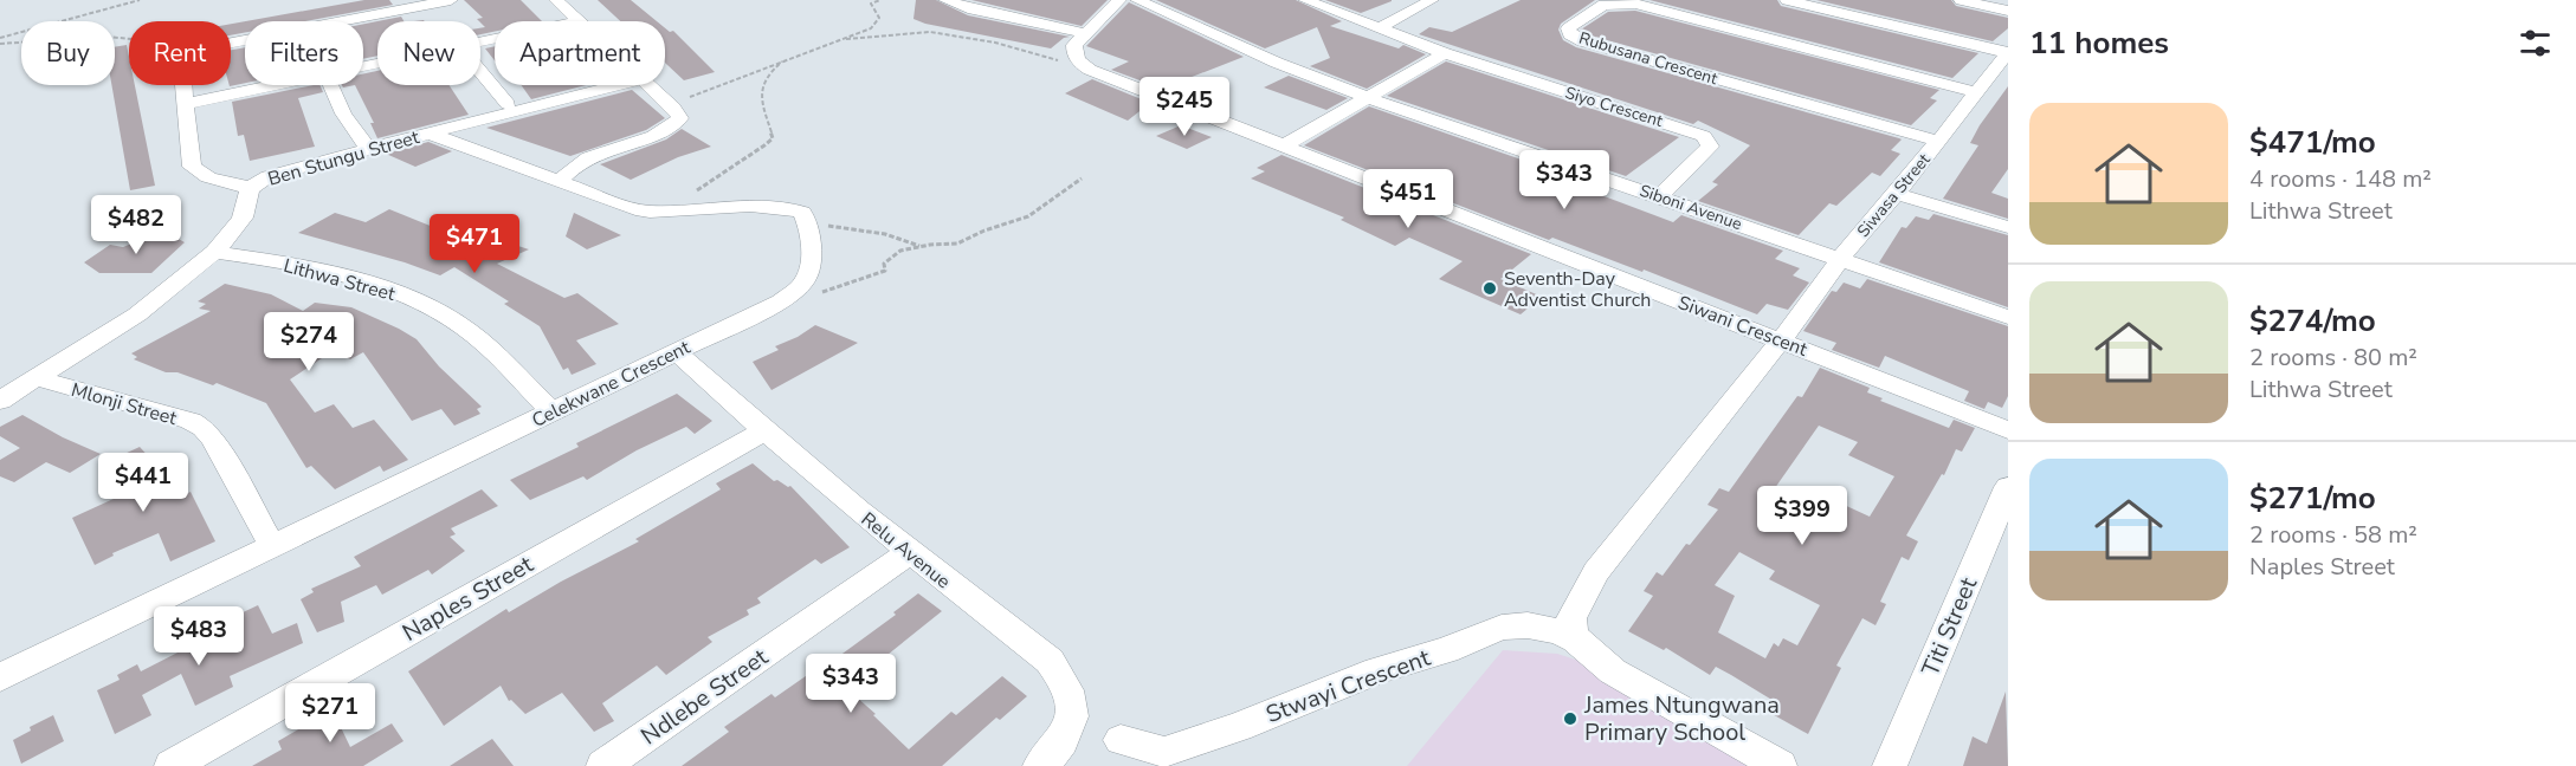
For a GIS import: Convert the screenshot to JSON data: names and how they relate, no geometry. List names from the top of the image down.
{
  "streets": {
    "street": [
      "Rubusana Crescent",
      "Siyo Crescent",
      "Ben Stungu Street",
      "Siwasa Street",
      "Siboni Avenue",
      "Lithwa Street",
      "Siwani Crescent",
      "Celekwane Crescent",
      "Mlonji Street",
      "Relu Avenue",
      "Naples Street",
      "Titi Street",
      "Stwayi Crescent",
      "Ndlebe Street"
    ]
  },
  "crossings": [
    ["Rubusana Crescent", "Siwasa Street"],
    ["Siyo Crescent", "Siboni Avenue"],
    ["Ben Stungu Street", "Lithwa Street"],
    ["Ben Stungu Street", "Mlonji Street"],
    ["Siwasa Street", "Siboni Avenue"],
    ["Siwasa Street", "Siwani Crescent"],
    ["Lithwa Street", "Celekwane Crescent"],
    ["Celekwane Crescent", "Mlonji Street"],
    ["Celekwane Crescent", "Relu Avenue"],
    ["Relu Avenue", "Naples Street"],
    ["Relu Avenue", "Ndlebe Street"]
  ],
  "places": ["Seventh-Day Adventist Church", "James Ntungwana Primary School"],
  "page": {
    "heading": "11 homes",
    "chip": [
      "Buy",
      "Rent",
      "Filters",
      "New",
      "Apartment"
    ],
    "price": [
      "$245",
      "$343",
      "$451",
      "$482",
      "$471",
      "$274",
      "$441",
      "$399",
      "$483",
      "$343",
      "$271"
    ],
    "list": [
      {
        "name": "$471/mo",
        "note": "4 rooms · 148 m² · Lithwa Street"
      },
      {
        "name": "$274/mo",
        "note": "2 rooms · 80 m² · Lithwa Street"
      },
      {
        "name": "$271/mo",
        "note": "2 rooms · 58 m² · Naples Street"
      }
    ]
  }
}
